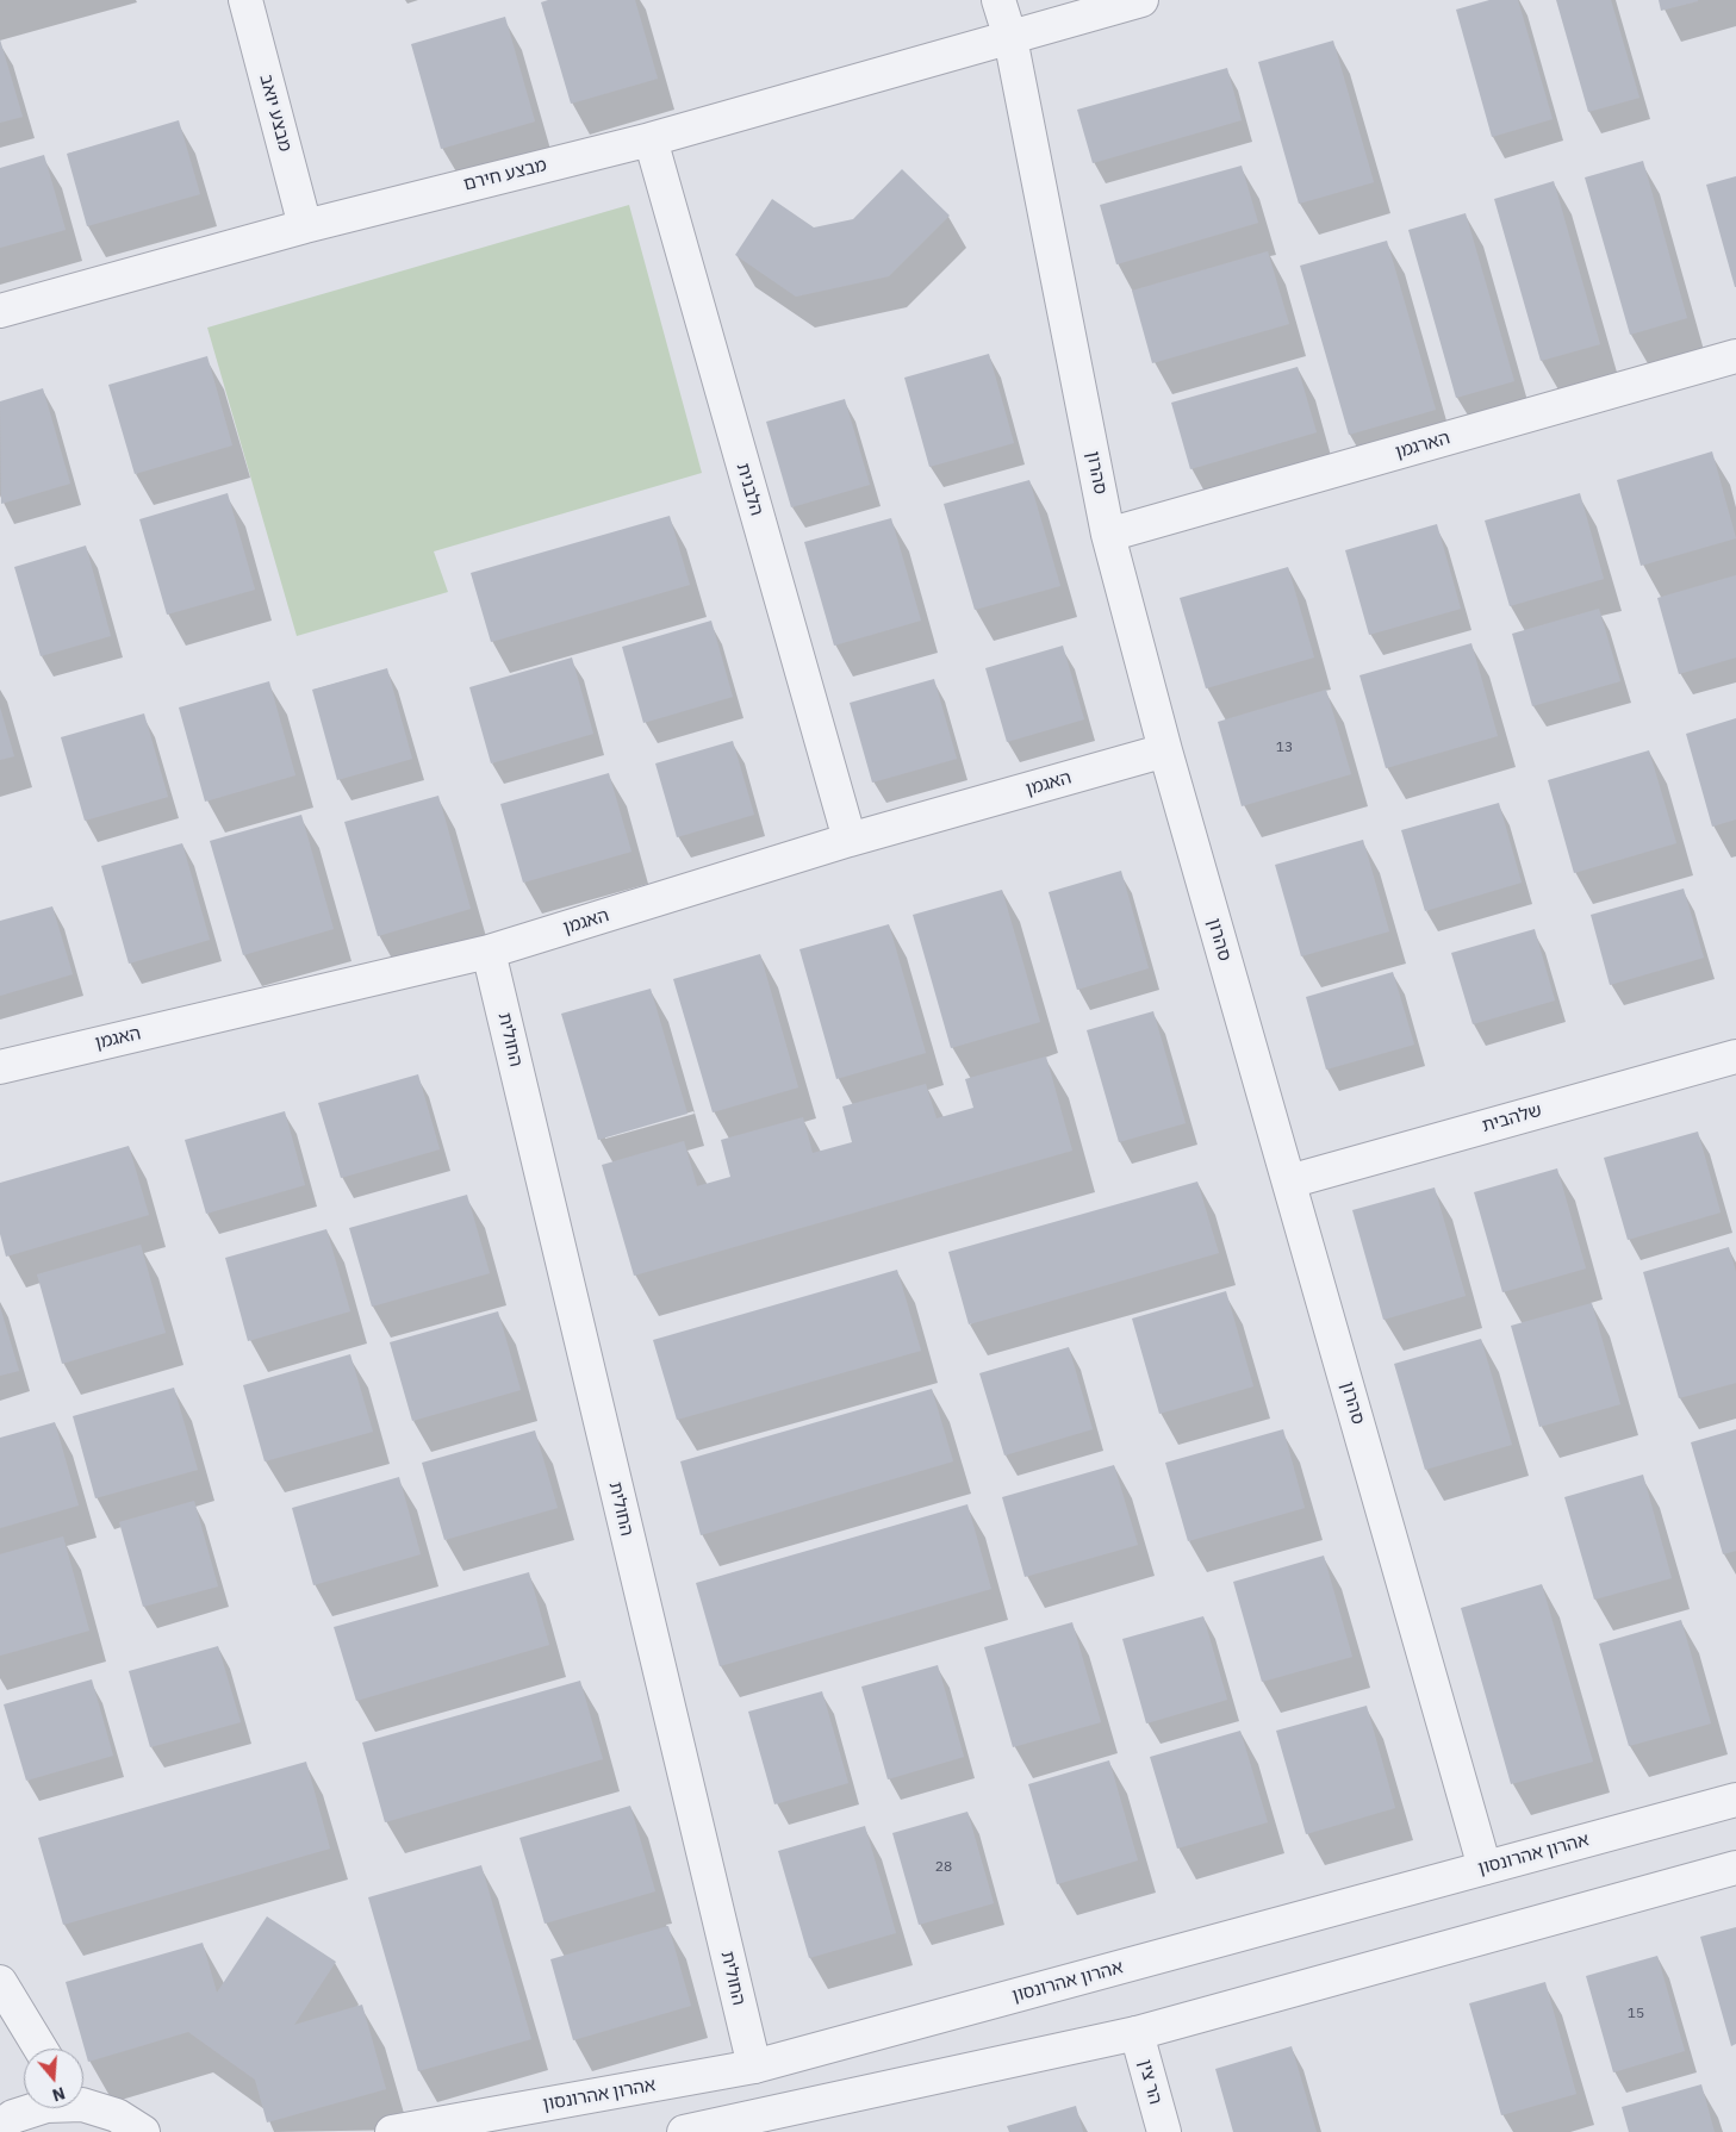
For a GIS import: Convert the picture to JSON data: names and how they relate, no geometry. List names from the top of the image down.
{
  "streets": {
    "street": [
      "מבצע יואב",
      "מבצע חירם",
      "הארגמן",
      "סהרון",
      "הלבנית",
      "האגמן",
      "החולית",
      "שלהבית",
      "אהרון אהרונסון",
      "הר צין"
    ]
  },
  "crossings": [
    ["מבצע יואב", "מבצע חירם"],
    ["מבצע חירם", "סהרון"],
    ["מבצע חירם", "הלבנית"],
    ["הארגמן", "סהרון"],
    ["סהרון", "האגמן"],
    ["סהרון", "שלהבית"],
    ["סהרון", "אהרון אהרונסון"],
    ["הלבנית", "האגמן"],
    ["האגמן", "החולית"],
    ["החולית", "אהרון אהרונסון"]
  ],
  "house_numbers": ["13", "28", "15"],
  "north": "bottom"
}
